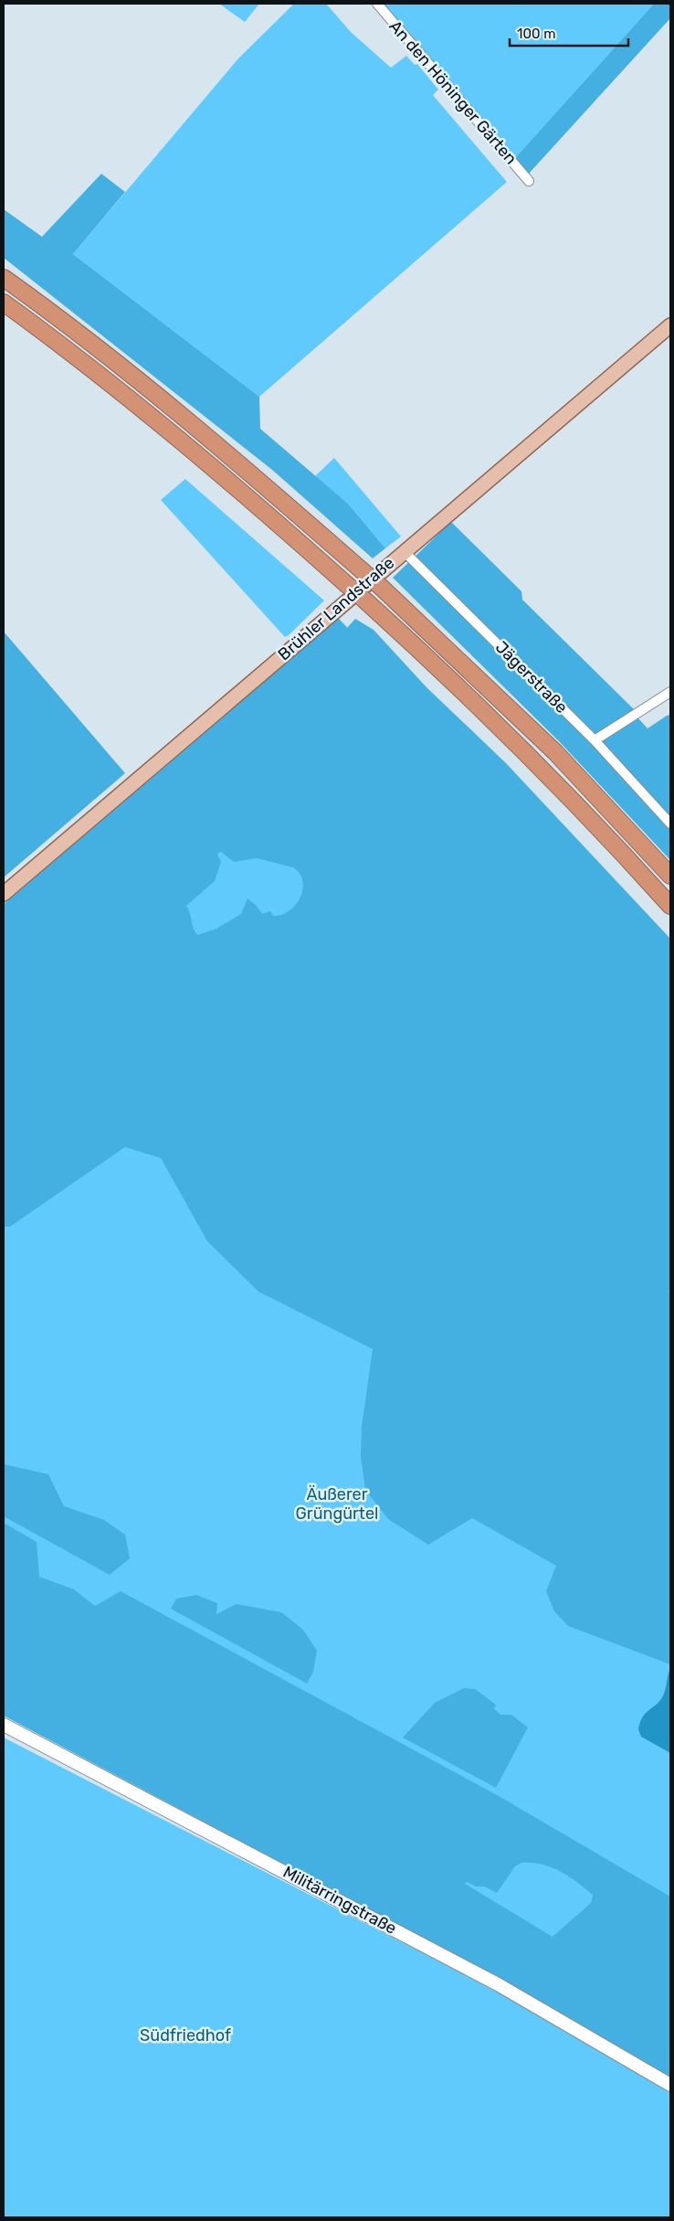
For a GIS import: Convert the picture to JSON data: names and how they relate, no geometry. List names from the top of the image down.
{
  "streets": {
    "main road": ["Brühler Landstraße", "Militärringstraße"],
    "street": ["An den Höninger Gärten", "Jägerstraße"]
  },
  "crossings": [
    ["Brühler Landstraße", "Jägerstraße"]
  ],
  "parks": ["Äußerer Grüngürtel", "Südfriedhof"],
  "scale_bar": "100 m"
}
